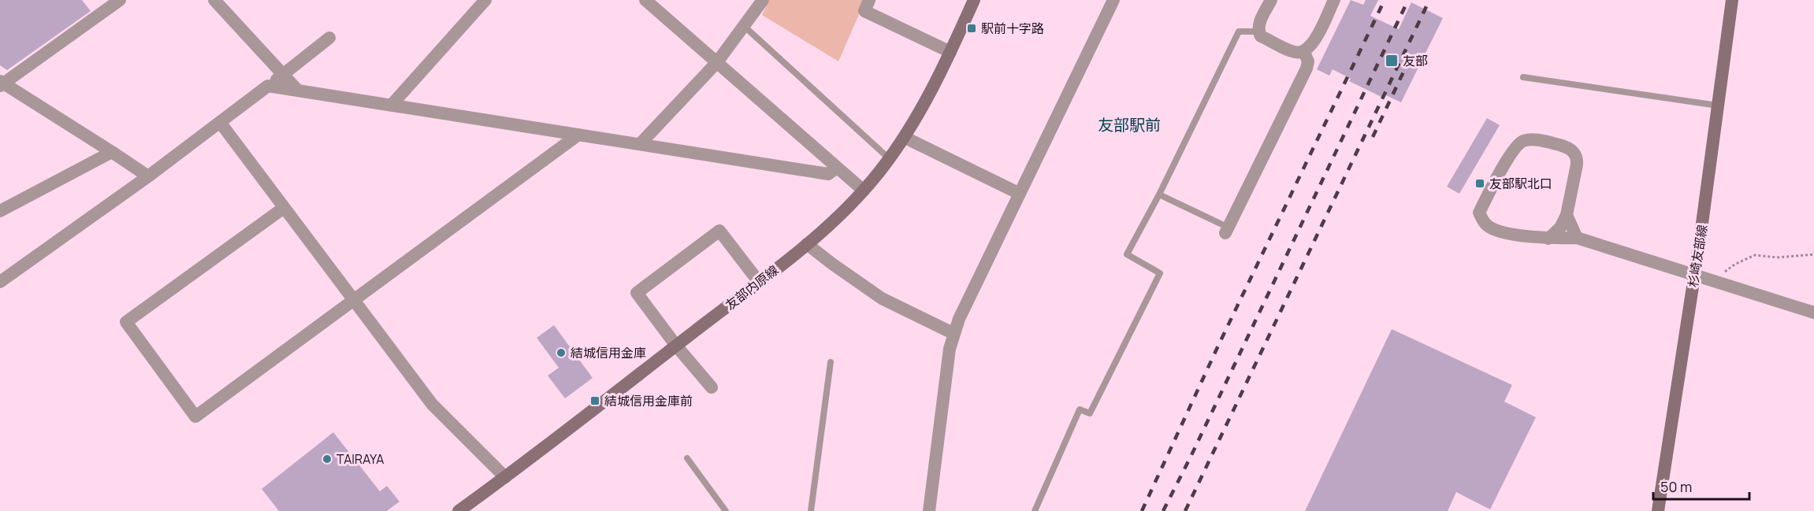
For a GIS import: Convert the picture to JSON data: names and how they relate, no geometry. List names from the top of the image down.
{
  "streets": {
    "main road": ["杉崎友部線", "友部内原線"]
  },
  "districts": ["友部駅前"],
  "places": {
    "transit": [
      "駅前十字路",
      "友部",
      "友部駅北口",
      "結城信用金庫前"
    ],
    "other": ["結城信用金庫", "TAIRAYA"]
  },
  "scale_bar": "50 m"
}
